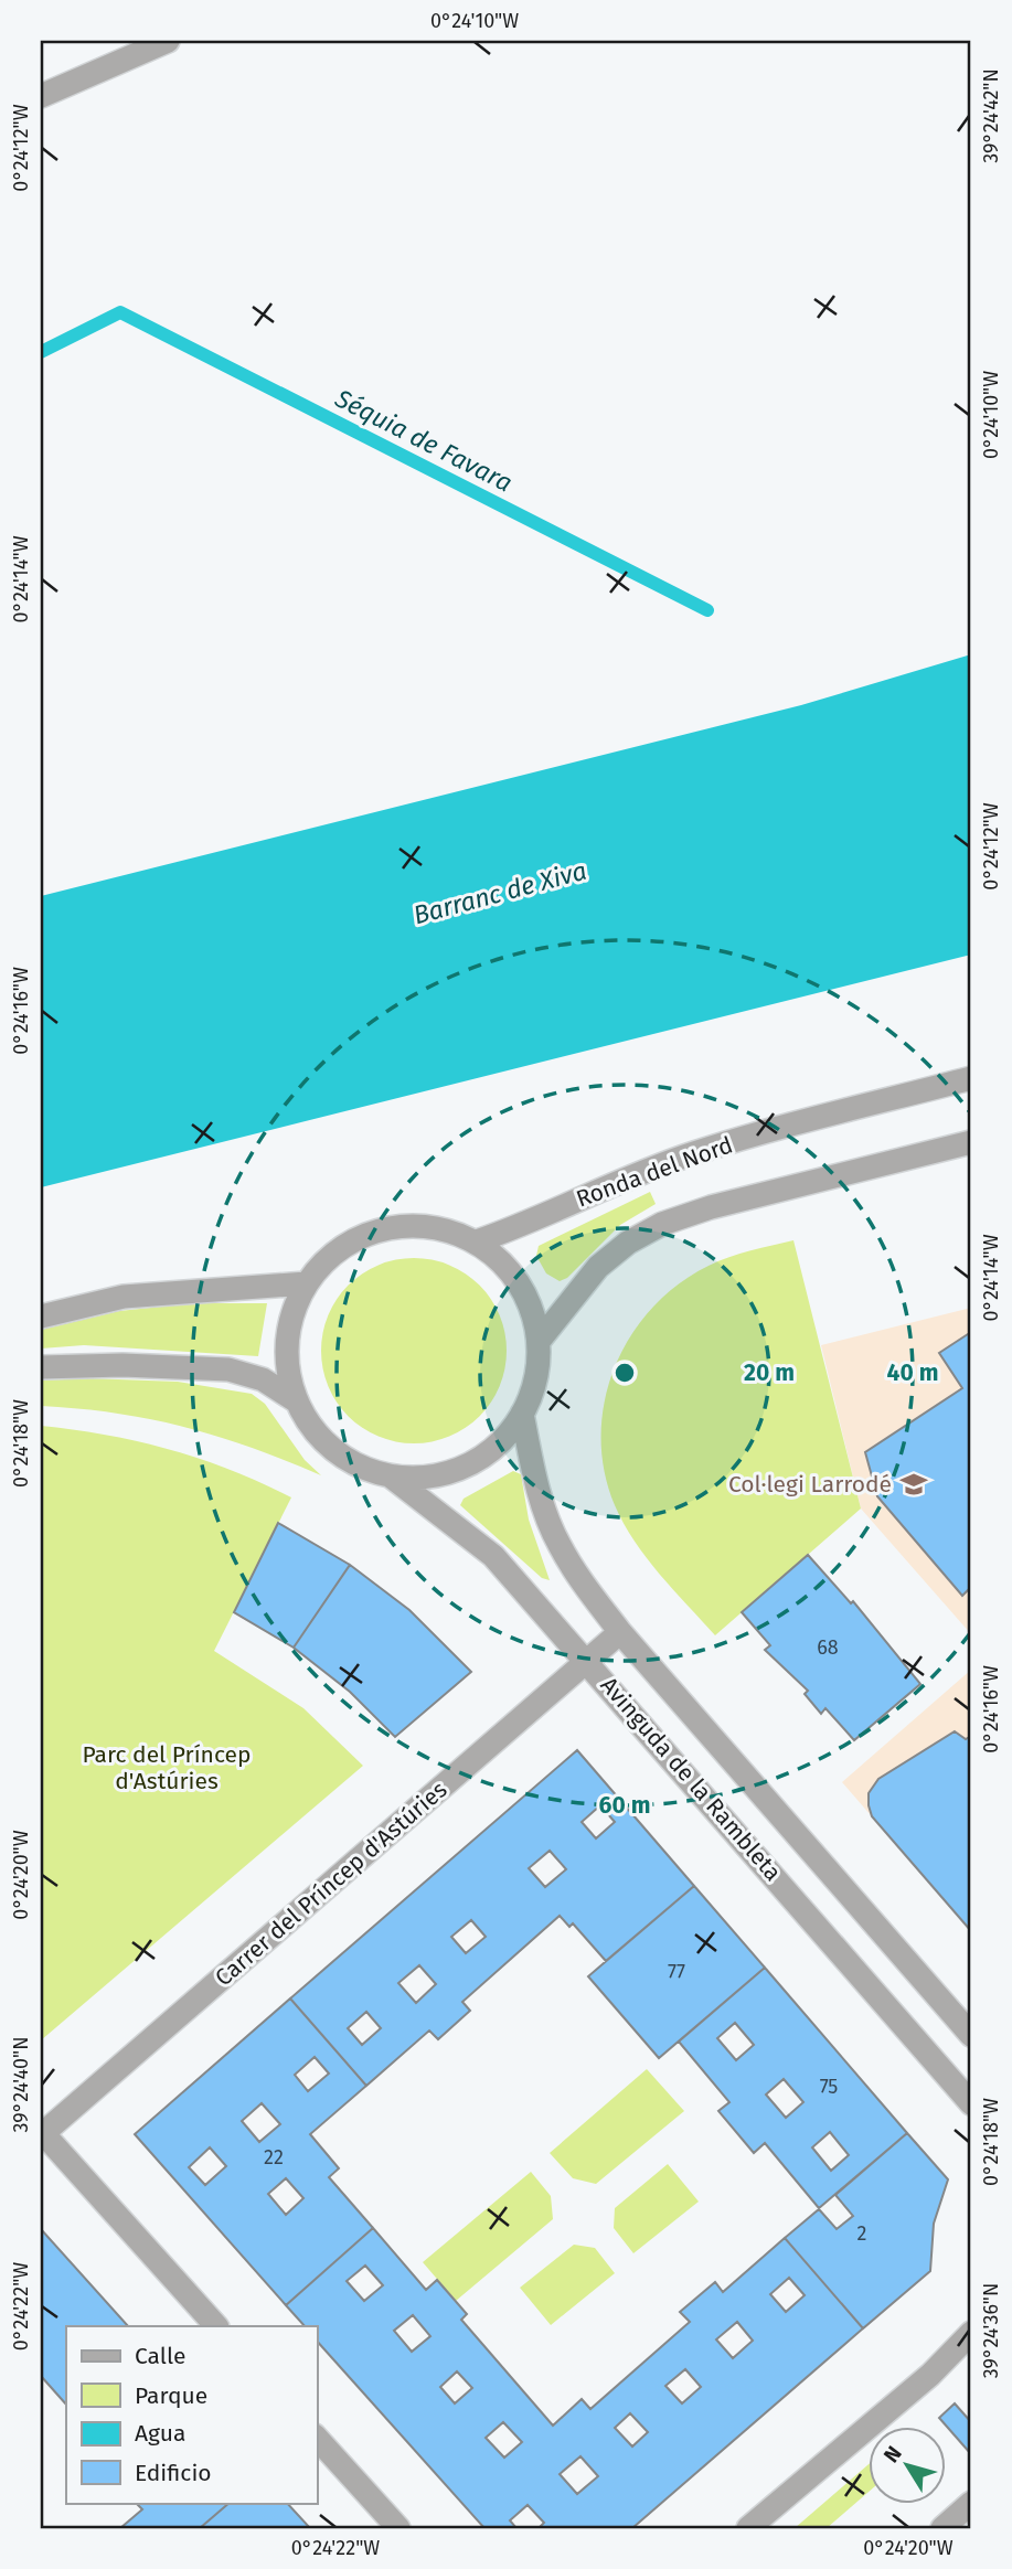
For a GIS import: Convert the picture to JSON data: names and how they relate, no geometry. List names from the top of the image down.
{
  "streets": {
    "street": ["Ronda del Nord", "Avinguda de la Rambleta", "Carrer del Príncep d'Astúries"]
  },
  "crossings": [
    ["Ronda del Nord", "Avinguda de la Rambleta"],
    ["Avinguda de la Rambleta", "Carrer del Príncep d'Astúries"]
  ],
  "water": ["Séquia de Favara", "Barranc de Xiva"],
  "parks": ["Parc del Príncep d'Astúries"],
  "places": {
    "school or university": ["Col·legi Larrodé"]
  },
  "house_numbers": [
    "68",
    "77",
    "75",
    "22",
    "2"
  ],
  "legend": [
    "Calle",
    "Parque",
    "Agua",
    "Edificio"
  ],
  "north": "top left",
  "coordinates": [
    "0°24'10\"W",
    "39°24'42\"N",
    "0°24'12\"W",
    "0°24'14\"W",
    "0°24'16\"W",
    "0°24'18\"W",
    "0°24'20\"W",
    "39°24'40\"N",
    "0°24'22\"W",
    "39°24'36\"N"
  ],
  "rings": ["20 m", "40 m", "60 m"]
}
